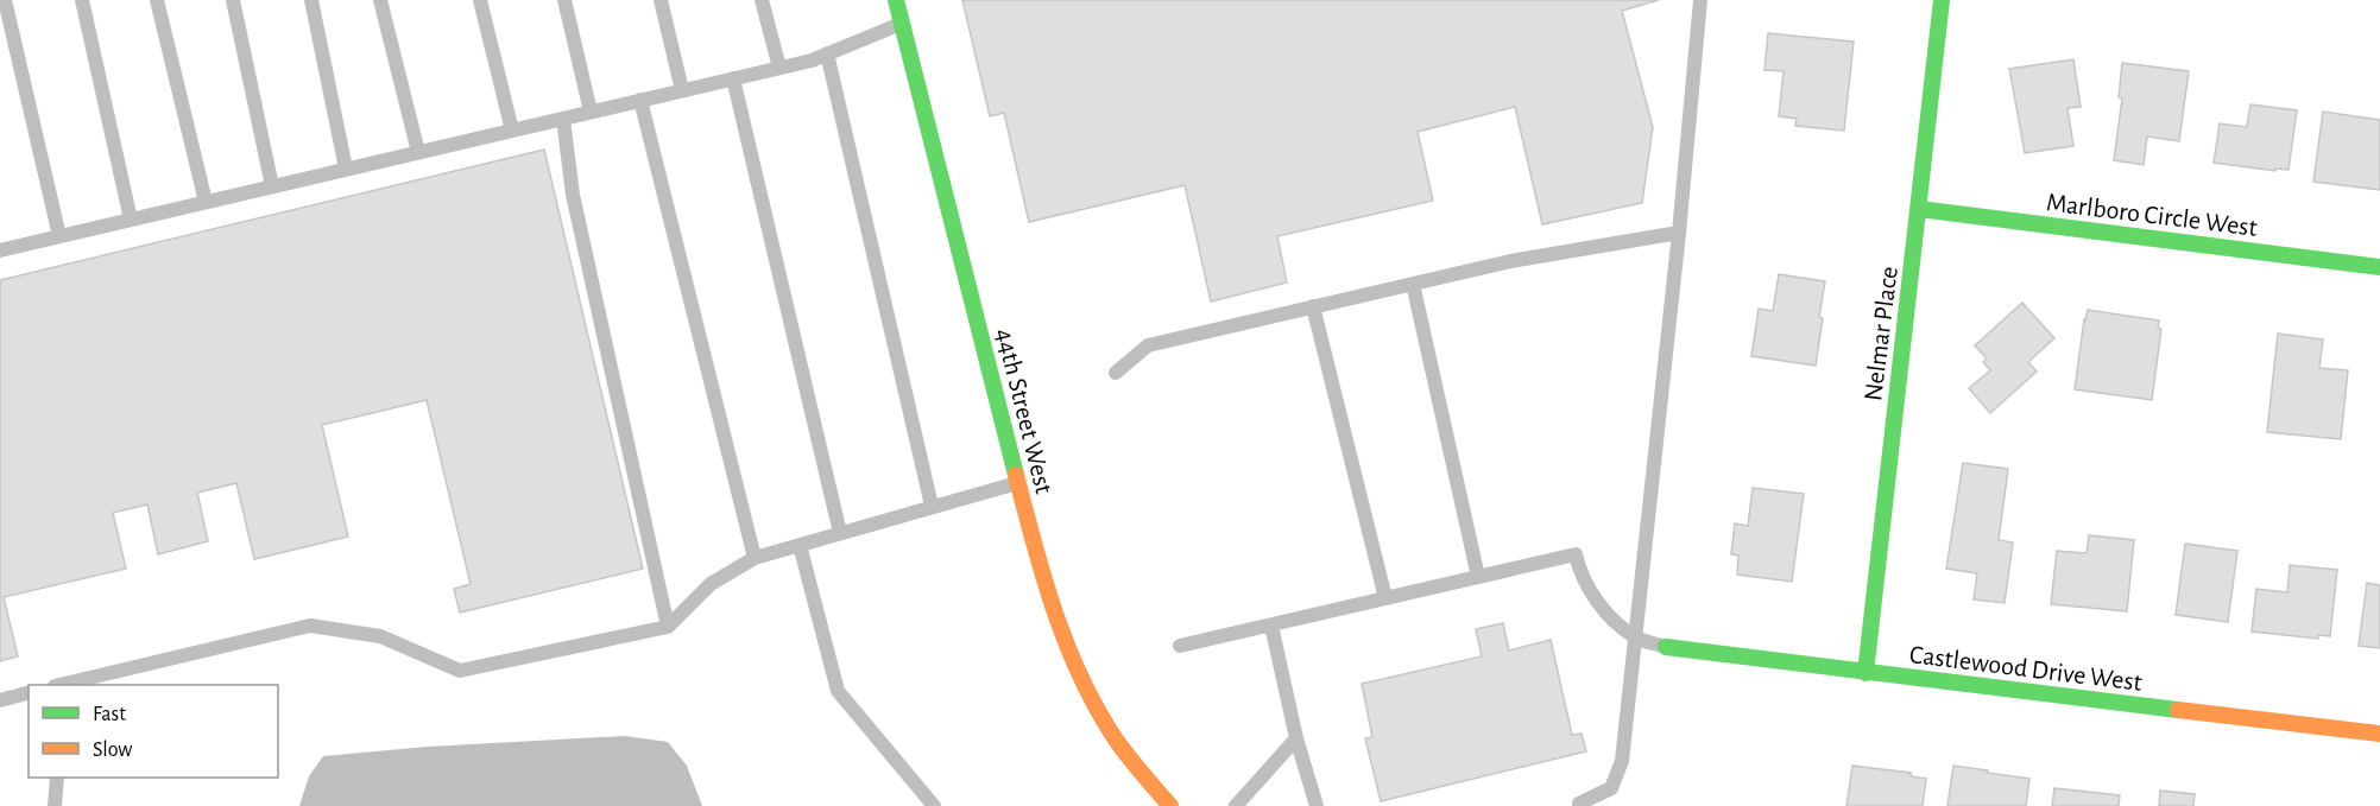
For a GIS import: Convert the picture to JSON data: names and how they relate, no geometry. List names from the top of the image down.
{
  "streets": {
    "street": [
      "Marlboro Circle West",
      "Nelmar Place",
      "44th Street West",
      "Castlewood Drive West"
    ]
  },
  "crossings": [
    ["Marlboro Circle West", "Nelmar Place"],
    ["Nelmar Place", "Castlewood Drive West"]
  ],
  "legend": ["Fast", "Slow"]
}
